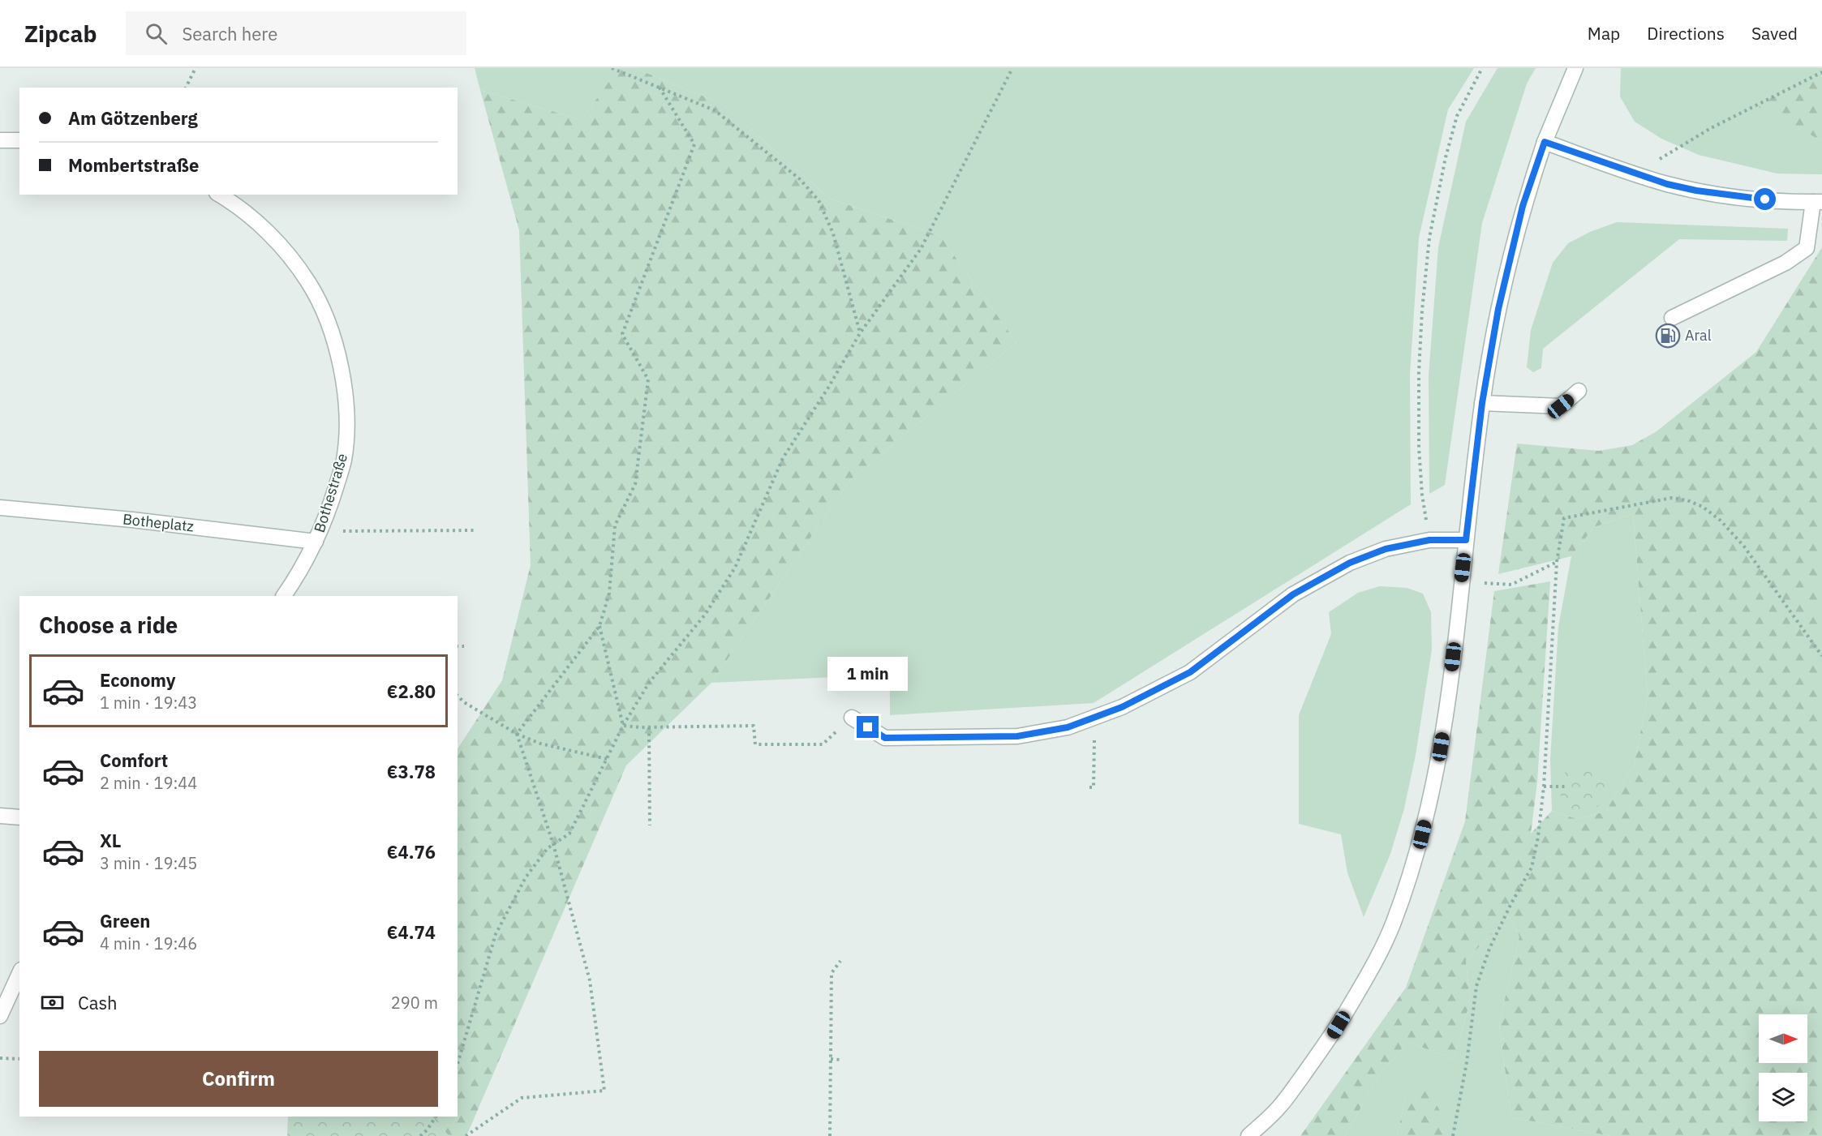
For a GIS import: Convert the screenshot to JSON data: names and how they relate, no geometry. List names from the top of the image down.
{
  "streets": {
    "street": ["Bothestraße", "Botheplatz"]
  },
  "crossings": [
    ["Bothestraße", "Botheplatz"]
  ],
  "places": {
    "fuel station": ["Aral"]
  },
  "north": "right",
  "page": {
    "header": "Zipcab",
    "search": "Search here",
    "nav": ["Map", "Directions", "Saved"],
    "banner": ["Am Götzenberg", "Mombertstraße"],
    "heading": "Choose a ride",
    "list": [
      {
        "name": "Economy",
        "note": "1 min · 19:43",
        "value": "€2.80"
      },
      {
        "name": "Comfort",
        "note": "2 min · 19:44",
        "value": "€3.78"
      },
      {
        "name": "XL",
        "note": "3 min · 19:45",
        "value": "€4.76"
      },
      {
        "name": "Green",
        "note": "4 min · 19:46",
        "value": "€4.74"
      }
    ],
    "bubble": "1 min",
    "pay": ["Cash", "290 m"],
    "buttons": "Confirm"
  }
}
